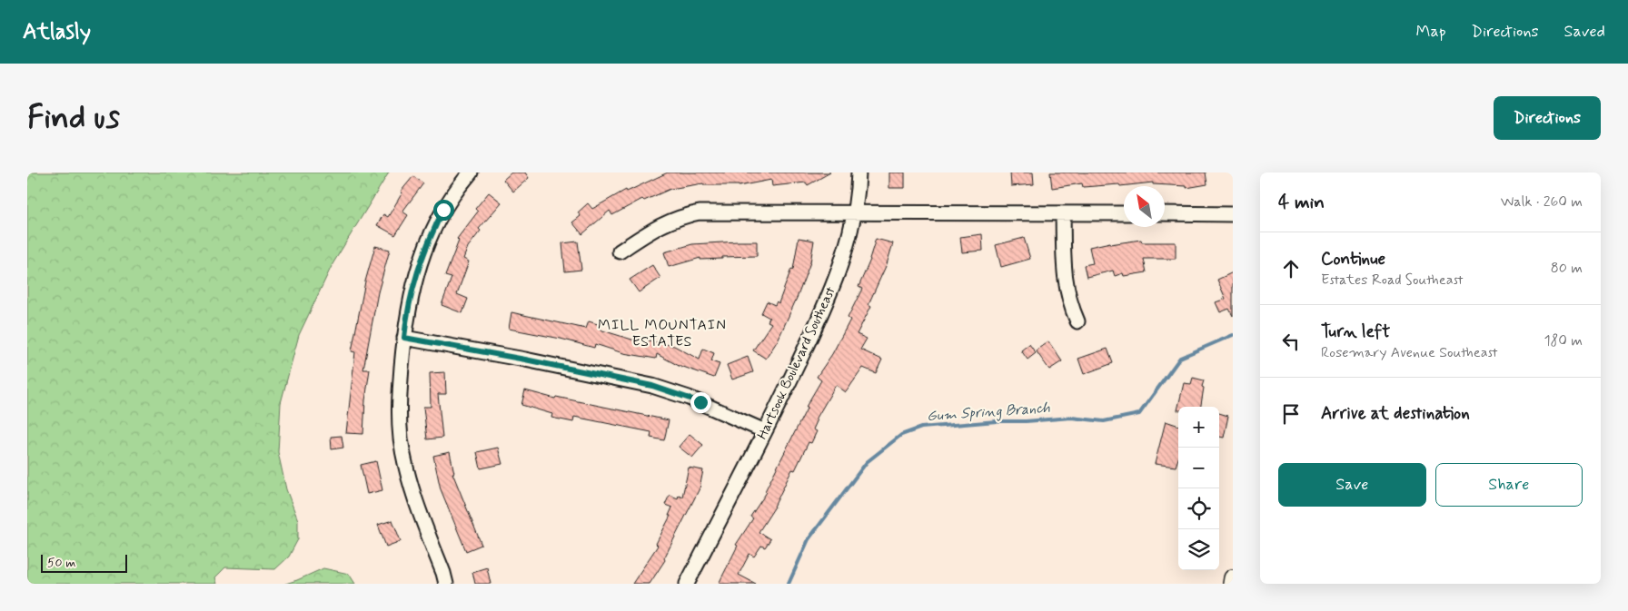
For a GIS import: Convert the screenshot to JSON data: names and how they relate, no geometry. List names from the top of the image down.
{
  "streets": {
    "street": ["Hartsook Boulevard Southeast"]
  },
  "districts": ["MILL MOUNTAIN ESTATES"],
  "water": ["Gum Spring Branch"],
  "scale_bar": "50 m",
  "north": "top left",
  "page": {
    "header": "Atlasly",
    "nav": ["Map", "Directions", "Saved"],
    "buttons": [
      "Directions",
      ["Save", "Share"]
    ],
    "title": "Find us",
    "heading": ["4 min", "Walk · 260 m"],
    "list": [
      ["Continue", "Estates Road Southeast", "80 m"],
      ["Turn left", "Rosemary Avenue Southeast", "180 m"],
      "Arrive at destination"
    ],
    "map_buttons": ["+", "−"],
    "scale": "50 m"
  }
}
